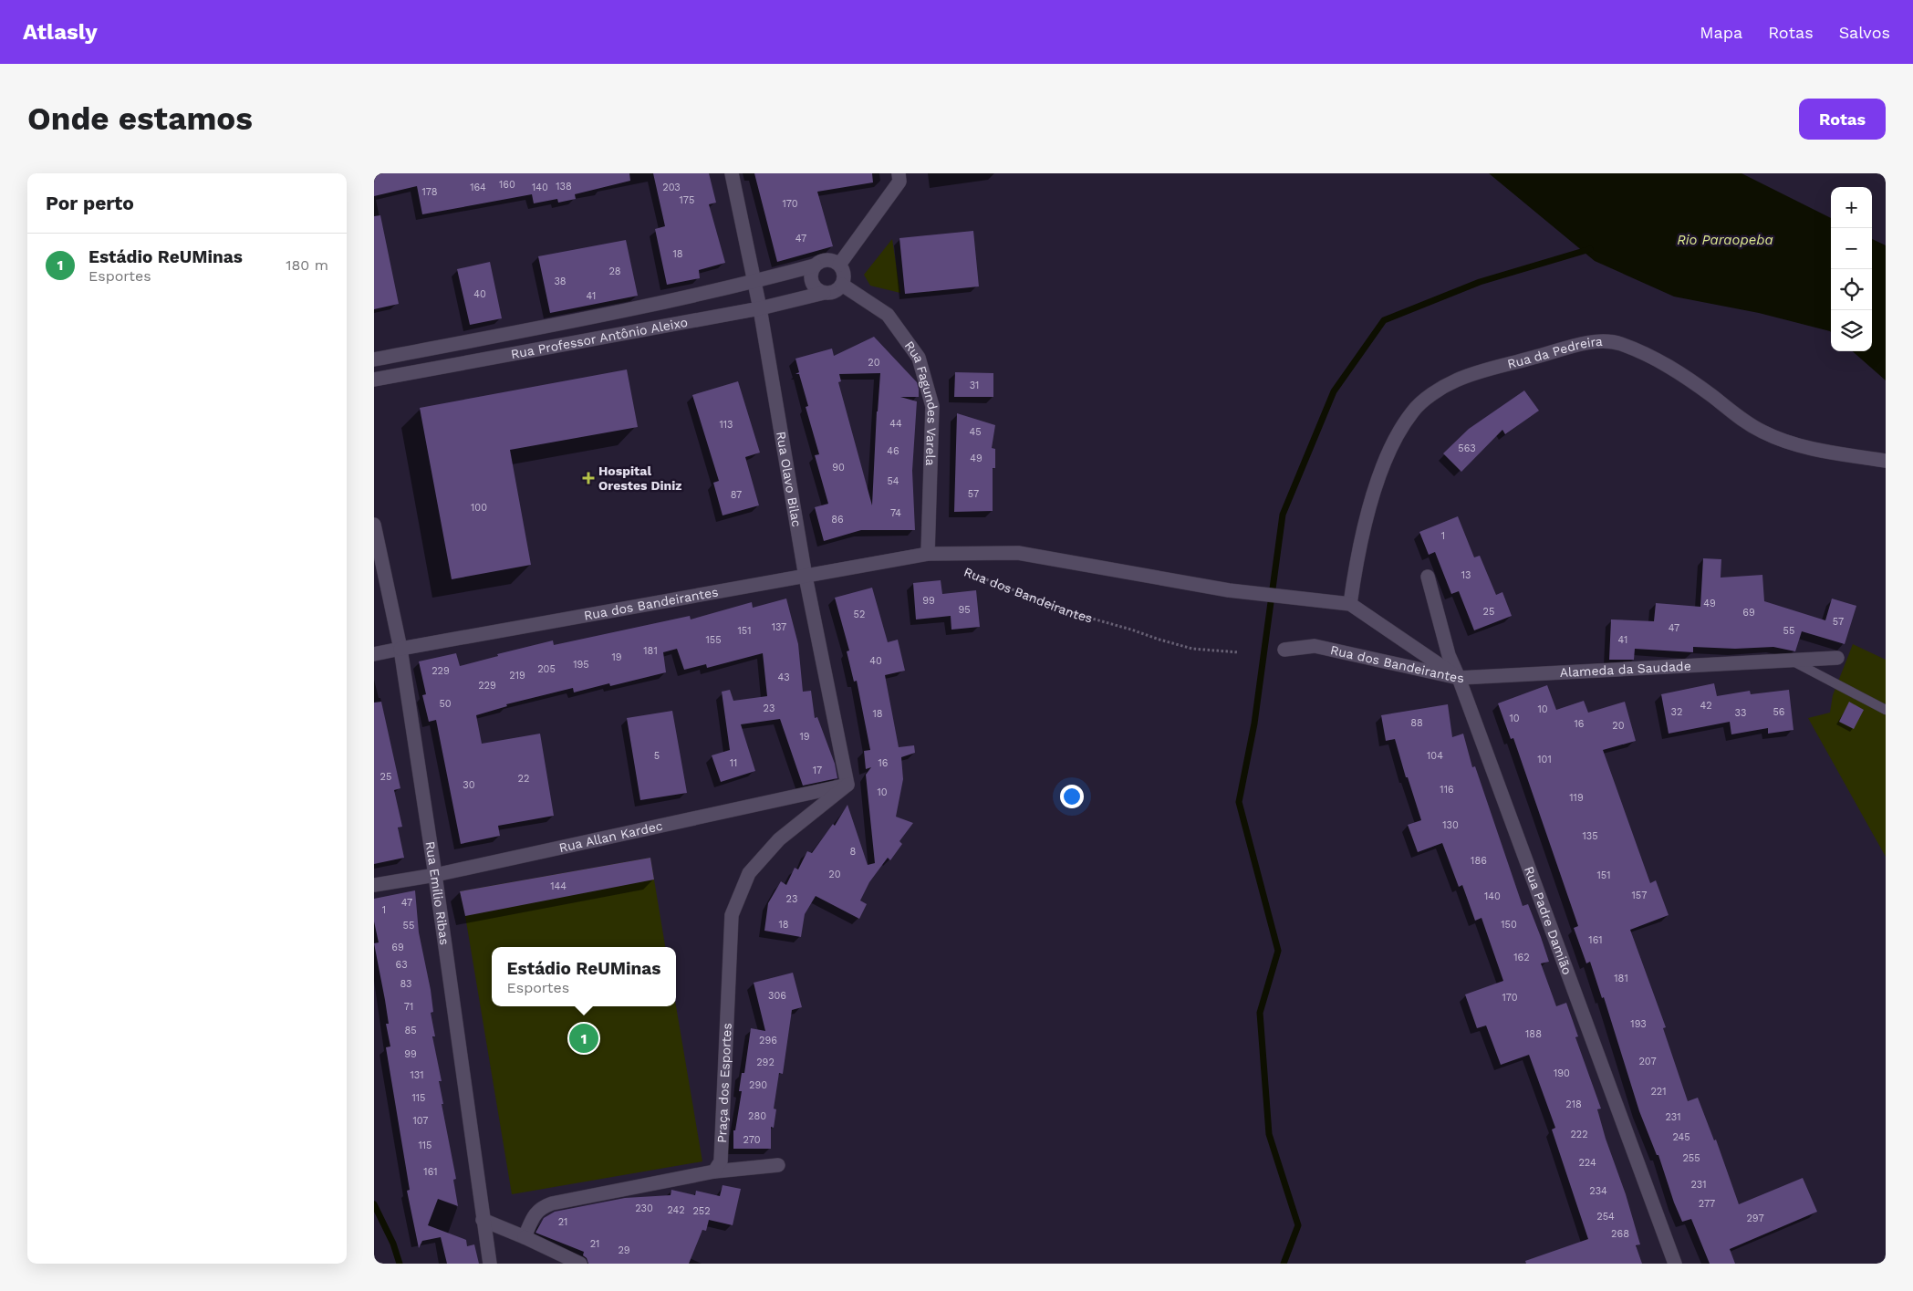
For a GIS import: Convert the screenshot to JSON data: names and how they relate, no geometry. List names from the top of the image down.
{
  "streets": {
    "street": [
      "Rua Professor Antônio Aleixo",
      "Rua da Pedreira",
      "Rua Fagundes Varela",
      "Rua Olavo Bilac",
      "Rua dos Bandeirantes",
      "Alameda da Saudade",
      "Rua Allan Kardec",
      "Rua Emílio Ribas",
      "Rua Padre Damião",
      "Praça dos Esportes"
    ]
  },
  "crossings": [
    ["Rua Professor Antônio Aleixo", "Rua Fagundes Varela"],
    ["Rua Professor Antônio Aleixo", "Rua Olavo Bilac"],
    ["Rua da Pedreira", "Rua dos Bandeirantes"],
    ["Rua Fagundes Varela", "Rua dos Bandeirantes"],
    ["Rua Olavo Bilac", "Rua dos Bandeirantes"],
    ["Rua Olavo Bilac", "Rua Allan Kardec"],
    ["Rua Olavo Bilac", "Praça dos Esportes"],
    ["Rua dos Bandeirantes", "Alameda da Saudade"],
    ["Rua dos Bandeirantes", "Rua Emílio Ribas"],
    ["Rua dos Bandeirantes", "Rua Padre Damião"],
    ["Alameda da Saudade", "Rua Padre Damião"],
    ["Rua Allan Kardec", "Rua Emílio Ribas"],
    ["Rua Allan Kardec", "Praça dos Esportes"]
  ],
  "water": ["Rio Paraopeba"],
  "places": {
    "health": ["Hospital Orestes Diniz"]
  },
  "house_numbers": [
    "160",
    "138",
    "164",
    "140",
    "203",
    "178",
    "175",
    "170",
    "47",
    "18",
    "28",
    "38",
    "40",
    "41",
    "20",
    "31",
    "44",
    "113",
    "45",
    "563",
    "46",
    "49",
    "90",
    "54",
    "57",
    "87",
    "100",
    "74",
    "86",
    "1",
    "13",
    "99",
    "49",
    "95",
    "25",
    "69",
    "52",
    "57",
    "137",
    "47",
    "151",
    "55",
    "155",
    "41",
    "181",
    "19",
    "40",
    "195",
    "205",
    "229",
    "219",
    "43",
    "229",
    "50",
    "42",
    "23",
    "10",
    "32",
    "56",
    "33",
    "18",
    "10",
    "88",
    "16",
    "20",
    "19",
    "5",
    "104",
    "101",
    "11",
    "16",
    "17",
    "25",
    "22",
    "30",
    "116",
    "10",
    "119",
    "130",
    "135",
    "8",
    "186",
    "20",
    "151",
    "144",
    "157",
    "140",
    "23",
    "47",
    "1",
    "18",
    "150",
    "55",
    "161",
    "69",
    "162",
    "63",
    "181",
    "83",
    "306",
    "170",
    "71",
    "193",
    "85",
    "188",
    "296",
    "99",
    "207",
    "292",
    "190",
    "131",
    "290",
    "221",
    "115",
    "218",
    "280",
    "231",
    "107",
    "222",
    "245",
    "270",
    "115",
    "255",
    "224",
    "161",
    "231",
    "234",
    "277",
    "230",
    "242",
    "252",
    "254",
    "297",
    "21",
    "268",
    "21",
    "29"
  ],
  "page": {
    "header": "Atlasly",
    "nav": ["Mapa", "Rotas", "Salvos"],
    "buttons": "Rotas",
    "title": "Onde estamos",
    "heading": "Por perto",
    "map_buttons": ["+", "−"],
    "list": [
      {
        "mark": "1",
        "name": "Estádio ReUMinas",
        "note": "Esportes",
        "value": "180 m"
      }
    ],
    "popup": ["Estádio ReUMinas", "Esportes"],
    "pins": "1"
  }
}
